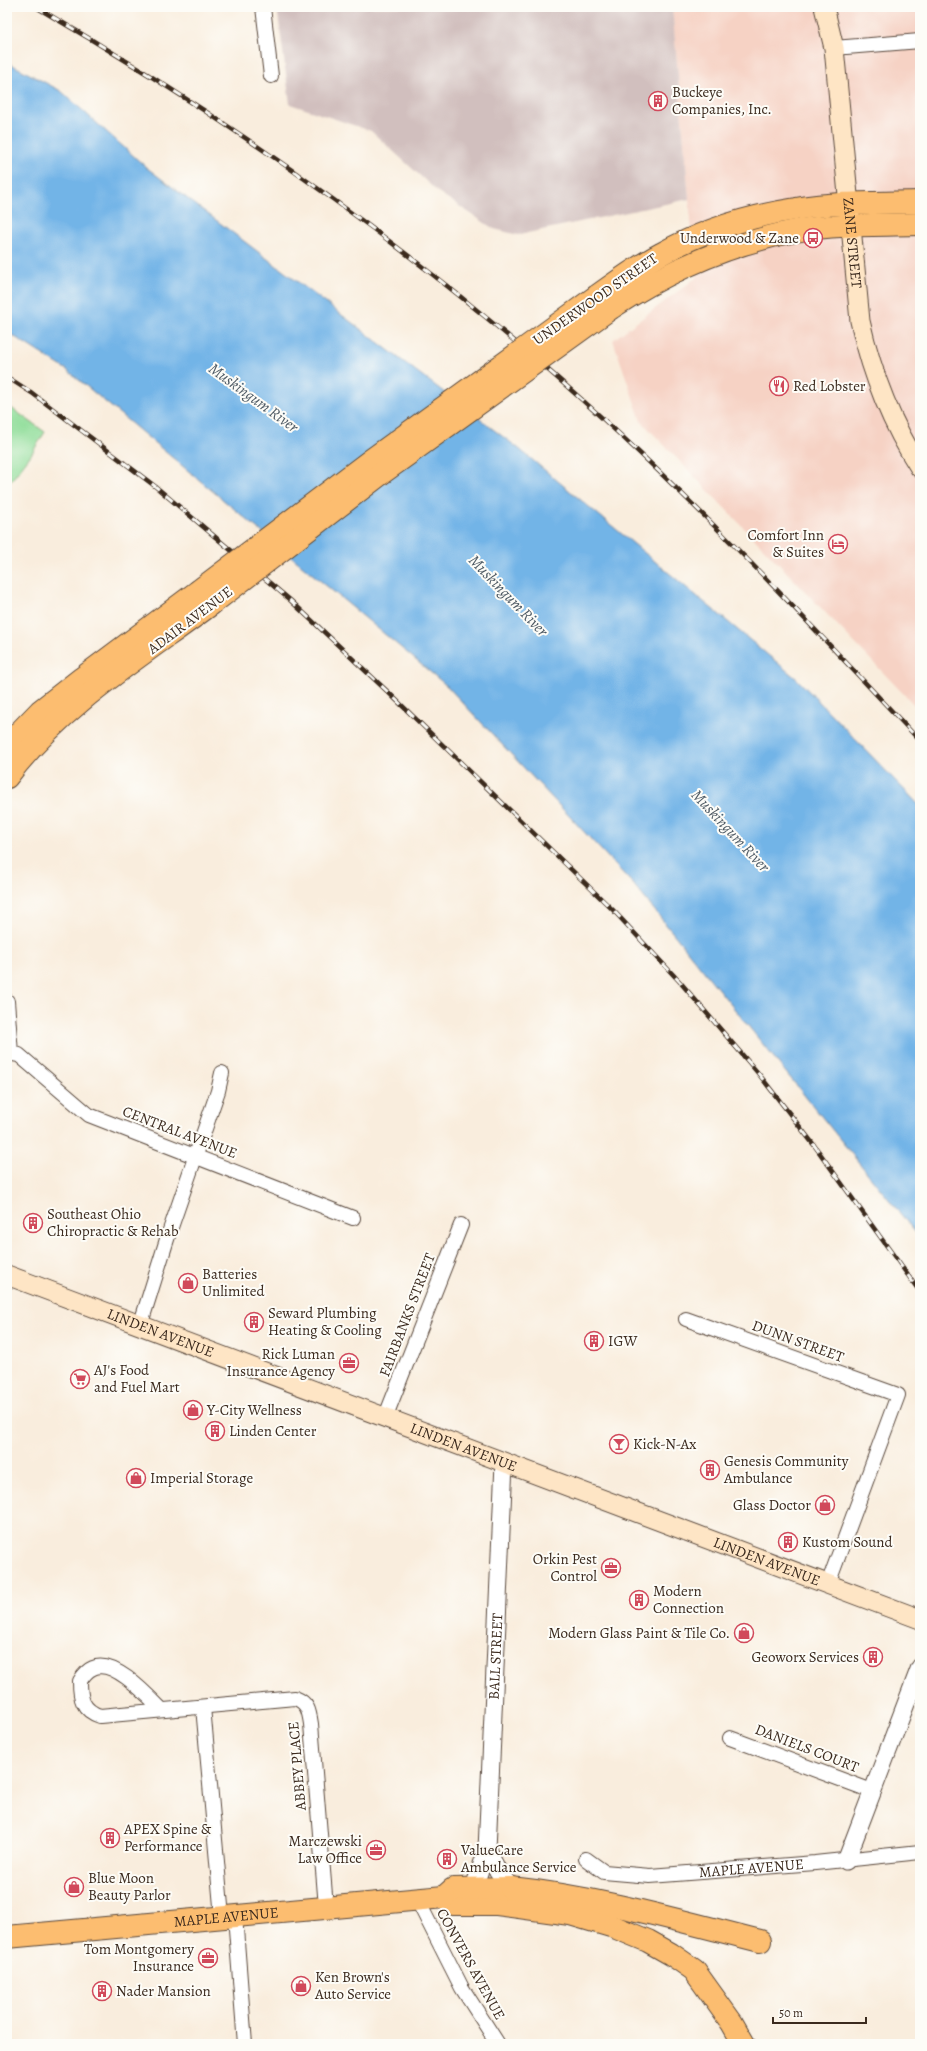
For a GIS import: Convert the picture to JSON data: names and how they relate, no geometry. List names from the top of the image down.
{
  "streets": {
    "main road": [
      "ZANE STREET",
      "UNDERWOOD STREET",
      "ADAIR AVENUE",
      "LINDEN AVENUE",
      "MAPLE AVENUE"
    ],
    "street": [
      "CENTRAL AVENUE",
      "FAIRBANKS STREET",
      "DUNN STREET",
      "BALL STREET",
      "DANIELS COURT",
      "ABBEY PLACE",
      "CONVERS AVENUE"
    ]
  },
  "crossings": [
    ["ZANE STREET", "UNDERWOOD STREET"],
    ["UNDERWOOD STREET", "ADAIR AVENUE"],
    ["FAIRBANKS STREET", "LINDEN AVENUE"],
    ["LINDEN AVENUE", "DUNN STREET"],
    ["LINDEN AVENUE", "BALL STREET"],
    ["ABBEY PLACE", "MAPLE AVENUE"],
    ["MAPLE AVENUE", "CONVERS AVENUE"]
  ],
  "water": ["Muskingum River"],
  "places": {
    "building": [
      "Buckeye Companies, Inc.",
      "Southeast Ohio Chiropractic & Rehab",
      "Seward Plumbing Heating & Cooling",
      "IGW",
      "Linden Center",
      "Genesis Community Ambulance",
      "Kustom Sound",
      "Modern Connection",
      "Geoworx Services",
      "APEX Spine & Performance",
      "ValueCare Ambulance Service",
      "Nader Mansion"
    ],
    "bus stop": ["Underwood & Zane"],
    "restaurant": ["Red Lobster"],
    "hotel": ["Comfort Inn & Suites"],
    "shop": [
      "Batteries Unlimited",
      "Y-City Wellness",
      "Imperial Storage",
      "Glass Doctor",
      "Modern Glass Paint & Tile Co.",
      "Blue Moon Beauty Parlor",
      "Ken Brown's Auto Service"
    ],
    "office": [
      "Rick Luman Insurance Agency",
      "Orkin Pest Control",
      "Marczewski Law Office",
      "Tom Montgomery Insurance"
    ],
    "supermarket": ["AJ's Food and Fuel Mart"],
    "bar": ["Kick-N-Ax"]
  },
  "scale_bar": "50 m"
}
